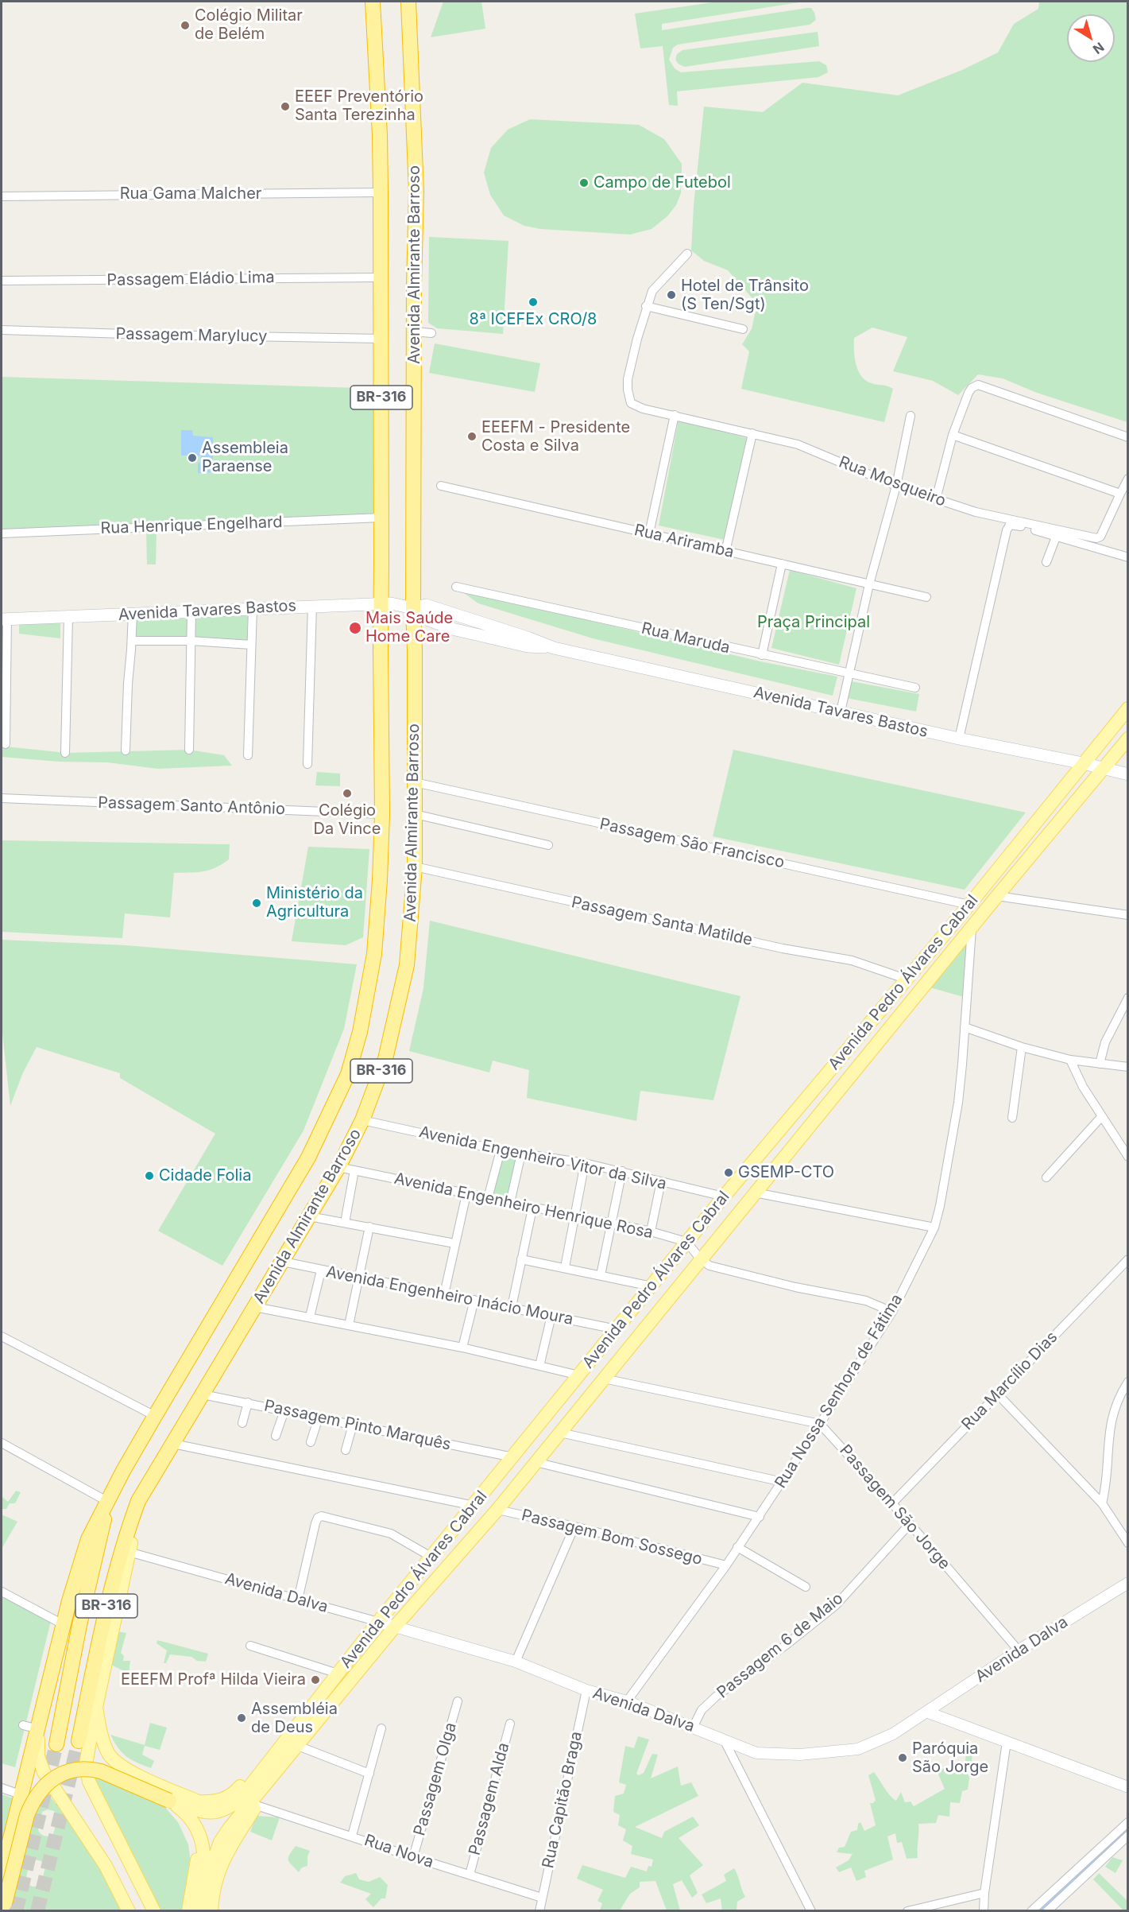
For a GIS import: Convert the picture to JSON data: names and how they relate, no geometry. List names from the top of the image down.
{
  "streets": {
    "highway": ["Avenida Almirante Barroso", "BR-316"],
    "main road": ["Avenida Tavares Bastos", "Avenida Pedro Álvares Cabral"],
    "street": [
      "Rua Gama Malcher",
      "Passagem Eládio Lima",
      "Passagem Marylucy",
      "Rua Mosqueiro",
      "Rua Henrique Engelhard",
      "Rua Ariramba",
      "Rua Maruda",
      "Passagem Santo Antônio",
      "Passagem São Francisco",
      "Passagem Santa Matilde",
      "Avenida Engenheiro Vitor da Silva",
      "Avenida Engenheiro Henrique Rosa",
      "Avenida Engenheiro Inácio Moura",
      "Rua Marcílio Dias",
      "Rua Nossa Senhora de Fátima",
      "Passagem Pinto Marquês",
      "Passagem São Jorge",
      "Passagem Bom Sossego",
      "Avenida Dalva",
      "Passagem 6 de Maio",
      "Passagem Olga",
      "Passagem Alda",
      "Rua Capitão Braga",
      "Rua Nova"
    ]
  },
  "crossings": [
    ["Rua Gama Malcher", "Avenida Almirante Barroso"],
    ["Avenida Almirante Barroso", "Passagem Eládio Lima"],
    ["Avenida Almirante Barroso", "Passagem Marylucy"],
    ["Avenida Almirante Barroso", "Rua Henrique Engelhard"],
    ["Avenida Almirante Barroso", "Avenida Tavares Bastos"],
    ["Avenida Almirante Barroso", "Passagem Santo Antônio"],
    ["Avenida Almirante Barroso", "Passagem São Francisco"],
    ["Avenida Almirante Barroso", "Passagem Santa Matilde"],
    ["Avenida Almirante Barroso", "Avenida Engenheiro Vitor da Silva"],
    ["Avenida Almirante Barroso", "Avenida Engenheiro Henrique Rosa"],
    ["Avenida Almirante Barroso", "Avenida Engenheiro Inácio Moura"],
    ["Avenida Almirante Barroso", "Passagem Pinto Marquês"],
    ["Avenida Tavares Bastos", "Avenida Pedro Álvares Cabral"],
    ["Passagem São Francisco", "Avenida Pedro Álvares Cabral"],
    ["Passagem Santa Matilde", "Avenida Pedro Álvares Cabral"],
    ["Avenida Pedro Álvares Cabral", "Avenida Engenheiro Vitor da Silva"],
    ["Avenida Pedro Álvares Cabral", "Avenida Engenheiro Henrique Rosa"],
    ["Avenida Pedro Álvares Cabral", "Avenida Engenheiro Inácio Moura"],
    ["Avenida Pedro Álvares Cabral", "Rua Nossa Senhora de Fátima"],
    ["Avenida Pedro Álvares Cabral", "Passagem Pinto Marquês"],
    ["Avenida Pedro Álvares Cabral", "Passagem Bom Sossego"],
    ["Avenida Pedro Álvares Cabral", "Avenida Dalva"],
    ["Rua Marcílio Dias", "Passagem São Jorge"],
    ["Rua Nossa Senhora de Fátima", "Passagem São Jorge"],
    ["Rua Nossa Senhora de Fátima", "Passagem Bom Sossego"],
    ["Rua Nossa Senhora de Fátima", "Avenida Dalva"],
    ["Passagem São Jorge", "Avenida Dalva"],
    ["Passagem São Jorge", "Passagem 6 de Maio"],
    ["Avenida Dalva", "Passagem 6 de Maio"],
    ["Avenida Dalva", "Rua Capitão Braga"],
    ["Passagem Olga", "Rua Nova"],
    ["Passagem Alda", "Rua Nova"],
    ["Rua Capitão Braga", "Rua Nova"]
  ],
  "parks": ["Praça Principal"],
  "places": [
    "Colégio Militar de Belém",
    "EEEF Preventório Santa Terezinha",
    "Campo de Futebol",
    "Hotel de Trânsito (S Ten/Sgt)",
    "8ª ICEFEx CRO/8",
    "EEEFM - Presidente Costa e Silva",
    "Assembleia Paraense",
    "Mais Saúde Home Care",
    "Colégio Da Vince",
    "Ministério da Agricultura",
    "GSEMP-CTO",
    "Cidade Folia",
    "EEEFM Profª Hilda Vieira",
    "Assembléia de Deus",
    "Paróquia São Jorge"
  ],
  "north": "bottom right"
}
